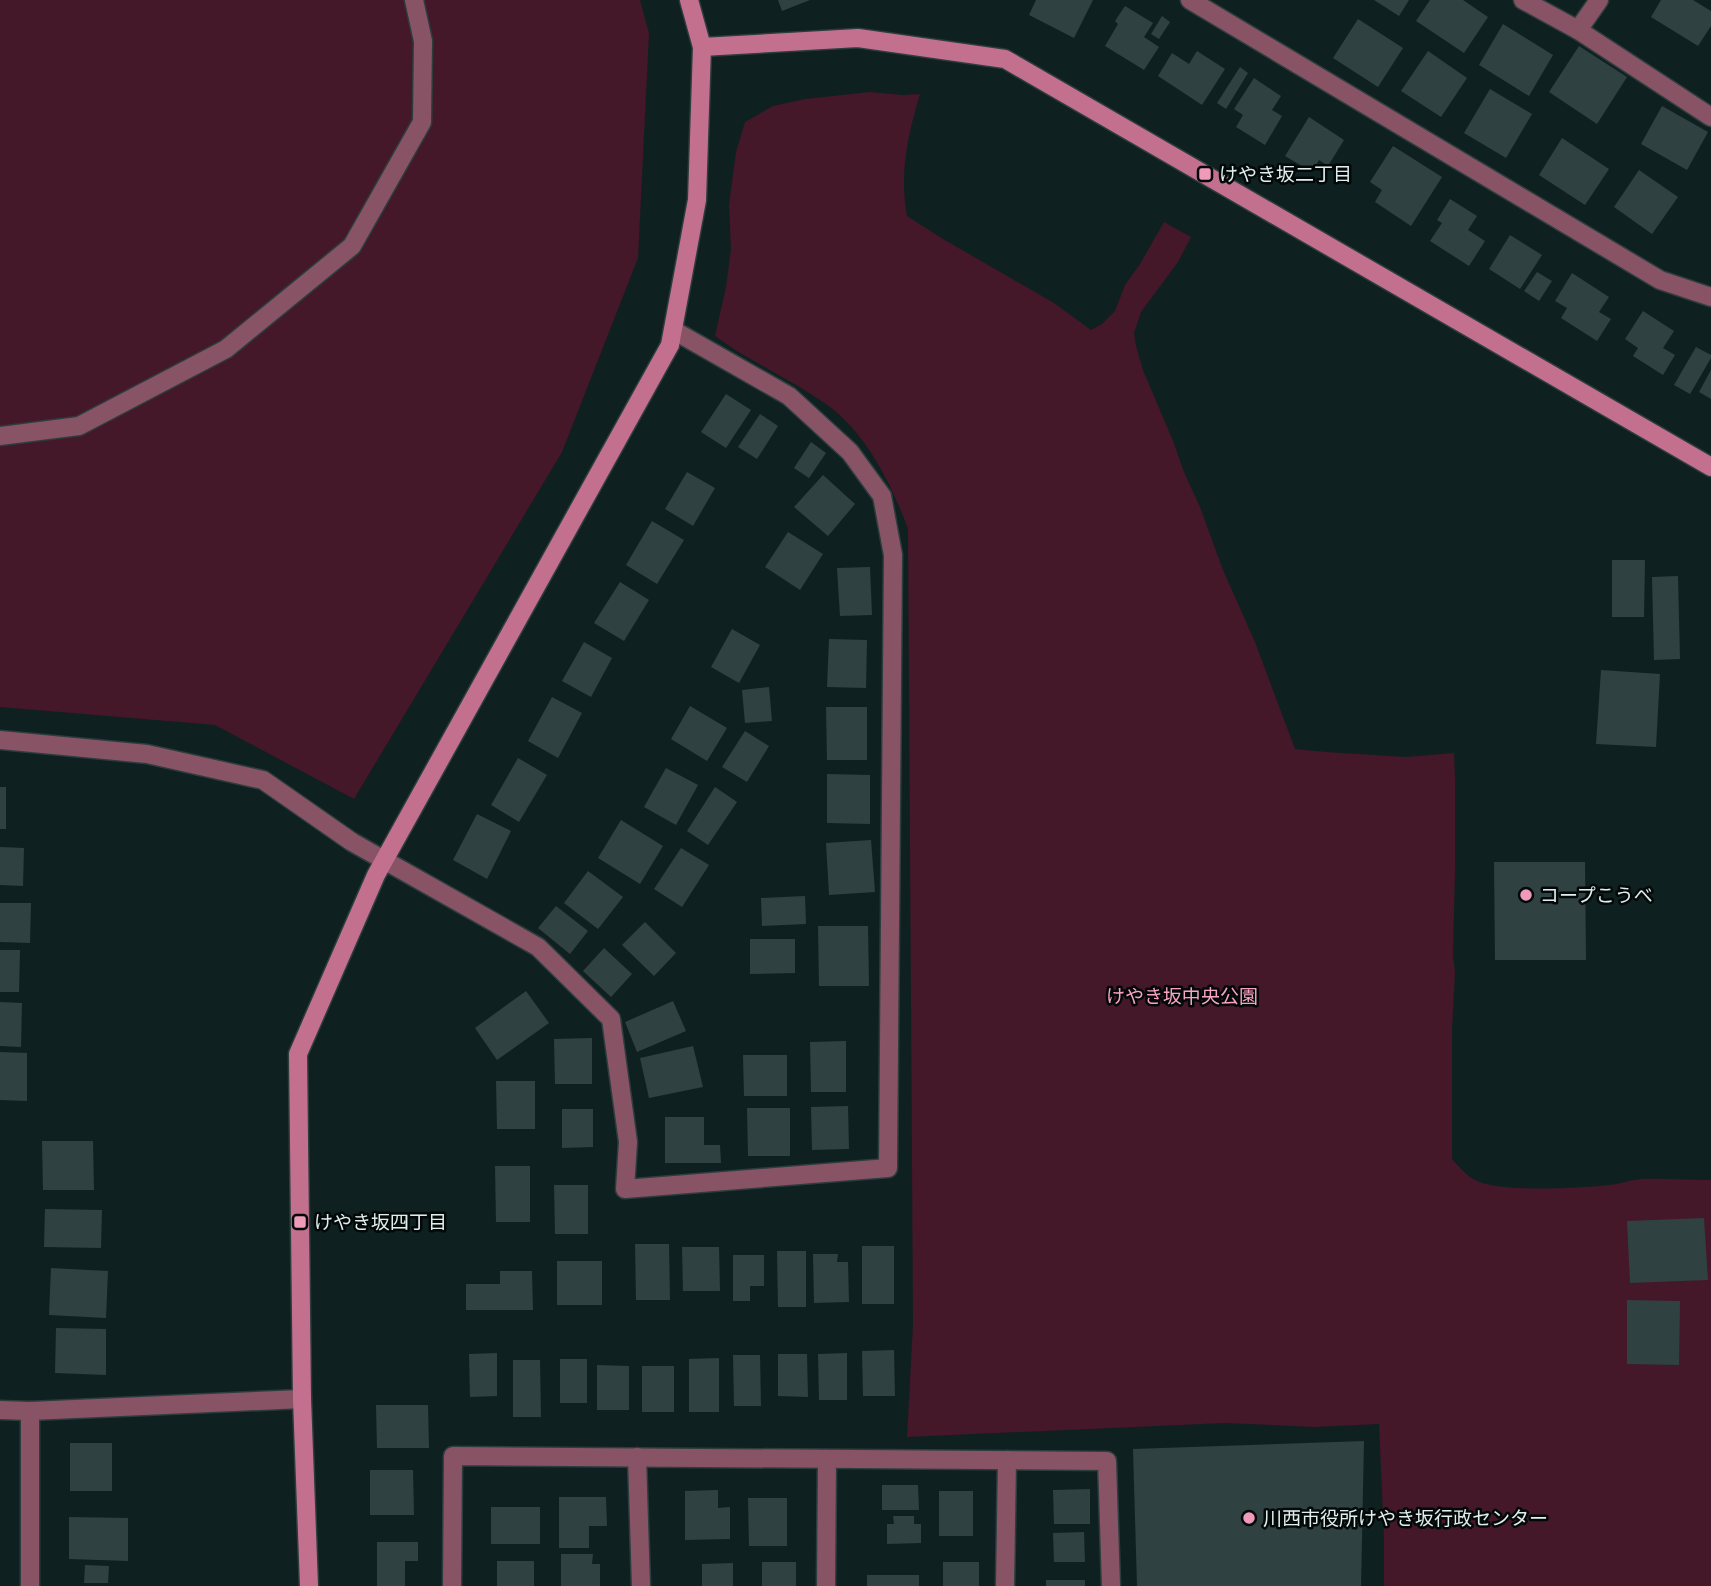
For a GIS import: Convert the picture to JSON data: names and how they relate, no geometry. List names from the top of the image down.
{
  "parks": ["けやき坂中央公園"],
  "places": {
    "transit": ["けやき坂二丁目", "けやき坂四丁目"],
    "other": ["コープこうべ", "川西市役所けやき坂行政センター"]
  }
}
